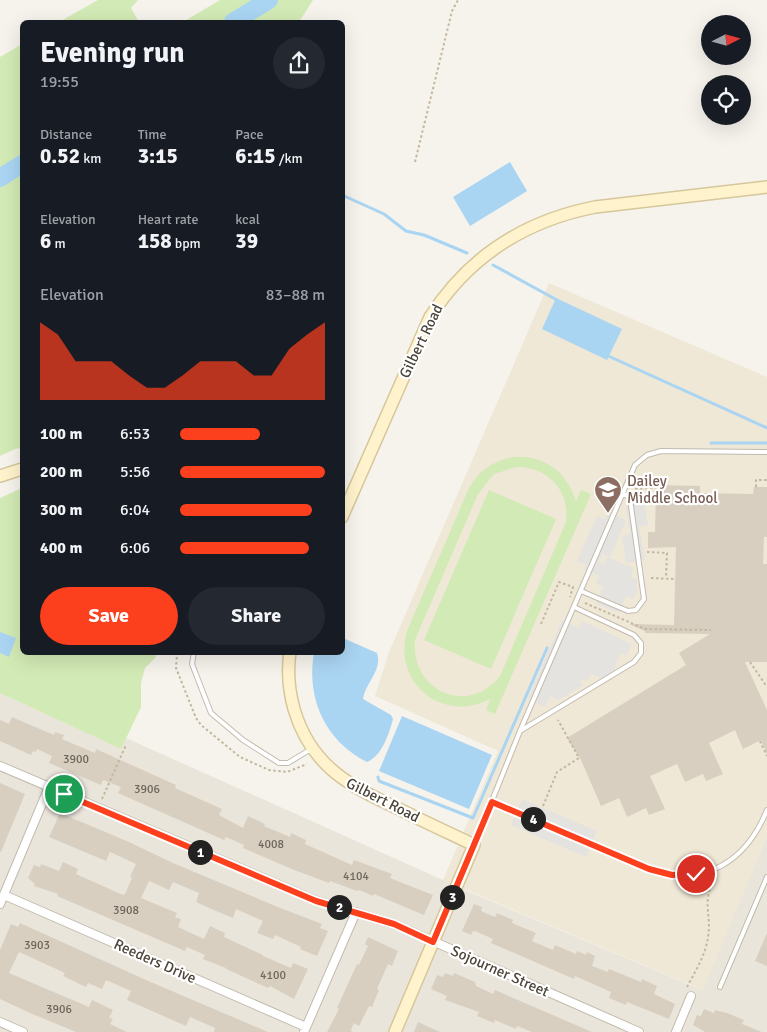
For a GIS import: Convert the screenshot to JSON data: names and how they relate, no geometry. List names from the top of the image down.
{
  "streets": {
    "street": ["Gilbert Road", "Reeders Drive", "Sojourner Street"]
  },
  "places": {
    "school or university": ["Dailey Middle School"]
  },
  "house_numbers": [
    "3900",
    "3906",
    "4008",
    "4104",
    "3908",
    "3903",
    "4100",
    "3906"
  ],
  "north": "right",
  "page": {
    "heading": ["Evening run", "19:55"],
    "stats": [
      ["Distance", "0.52 km"],
      ["Time", "3:15"],
      ["Pace", "6:15 /km"],
      ["Elevation", "6 m"],
      ["Heart rate", "158 bpm"],
      ["kcal", "39"]
    ],
    "chart": ["Elevation", "83–88 m"],
    "list": [
      {
        "name": "100 m",
        "note": "6:53"
      },
      {
        "name": "200 m",
        "note": "5:56"
      },
      {
        "name": "300 m",
        "note": "6:04"
      },
      {
        "name": "400 m",
        "note": "6:06"
      }
    ],
    "buttons": ["Save", "Share"],
    "pins": [
      "4",
      "1",
      "3",
      "2"
    ]
  }
}
